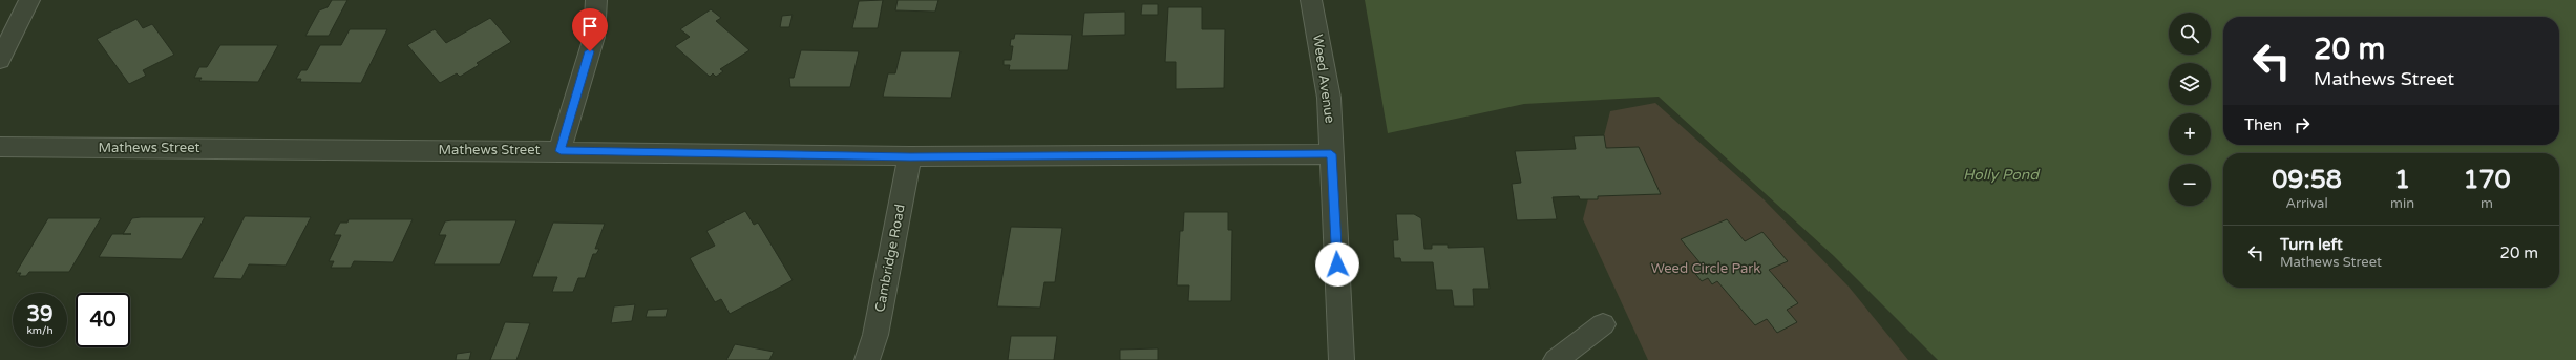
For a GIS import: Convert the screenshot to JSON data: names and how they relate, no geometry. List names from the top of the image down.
{
  "streets": {
    "street": ["Weed Avenue", "Mathews Street", "Cambridge Road"]
  },
  "crossings": [
    ["Weed Avenue", "Mathews Street"],
    ["Mathews Street", "Cambridge Road"]
  ],
  "water": ["Holly Pond"],
  "parks": ["Weed Circle Park"],
  "page": {
    "map_buttons": ["+", "−"],
    "turn": ["20 m", "Mathews Street"],
    "then": "Then",
    "eta": [
      "09:58",
      "Arrival",
      "1",
      "min",
      "170",
      "m"
    ],
    "list": [
      {
        "name": "Turn left",
        "note": "Mathews Street",
        "value": "20 m"
      }
    ],
    "speed": "39 km/h",
    "limit": "40"
  }
}
